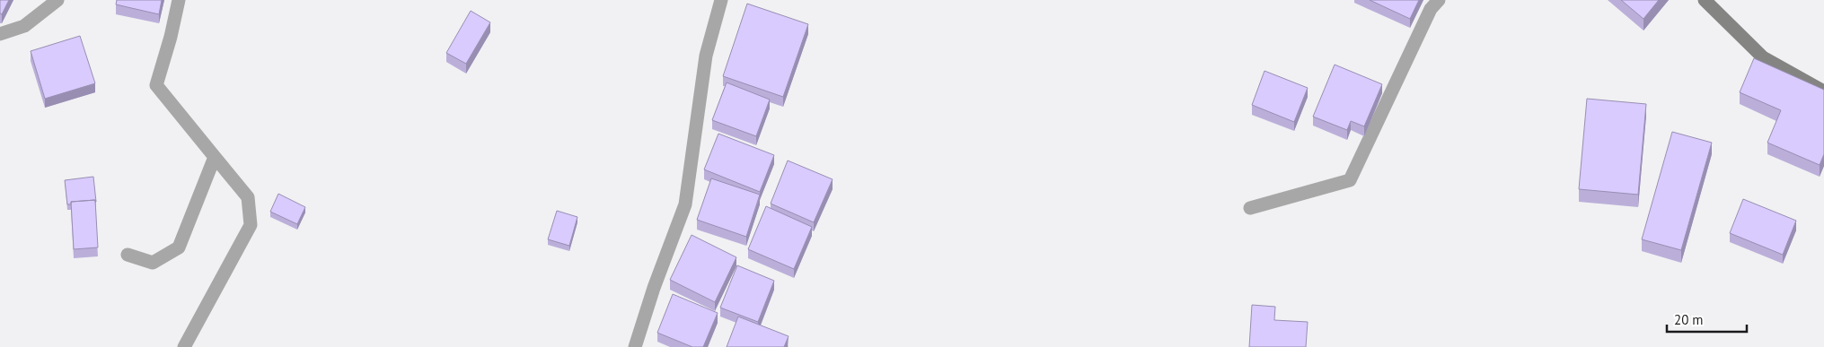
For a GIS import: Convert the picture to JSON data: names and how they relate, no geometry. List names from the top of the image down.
{
  "scale_bar": "20 m"
}
